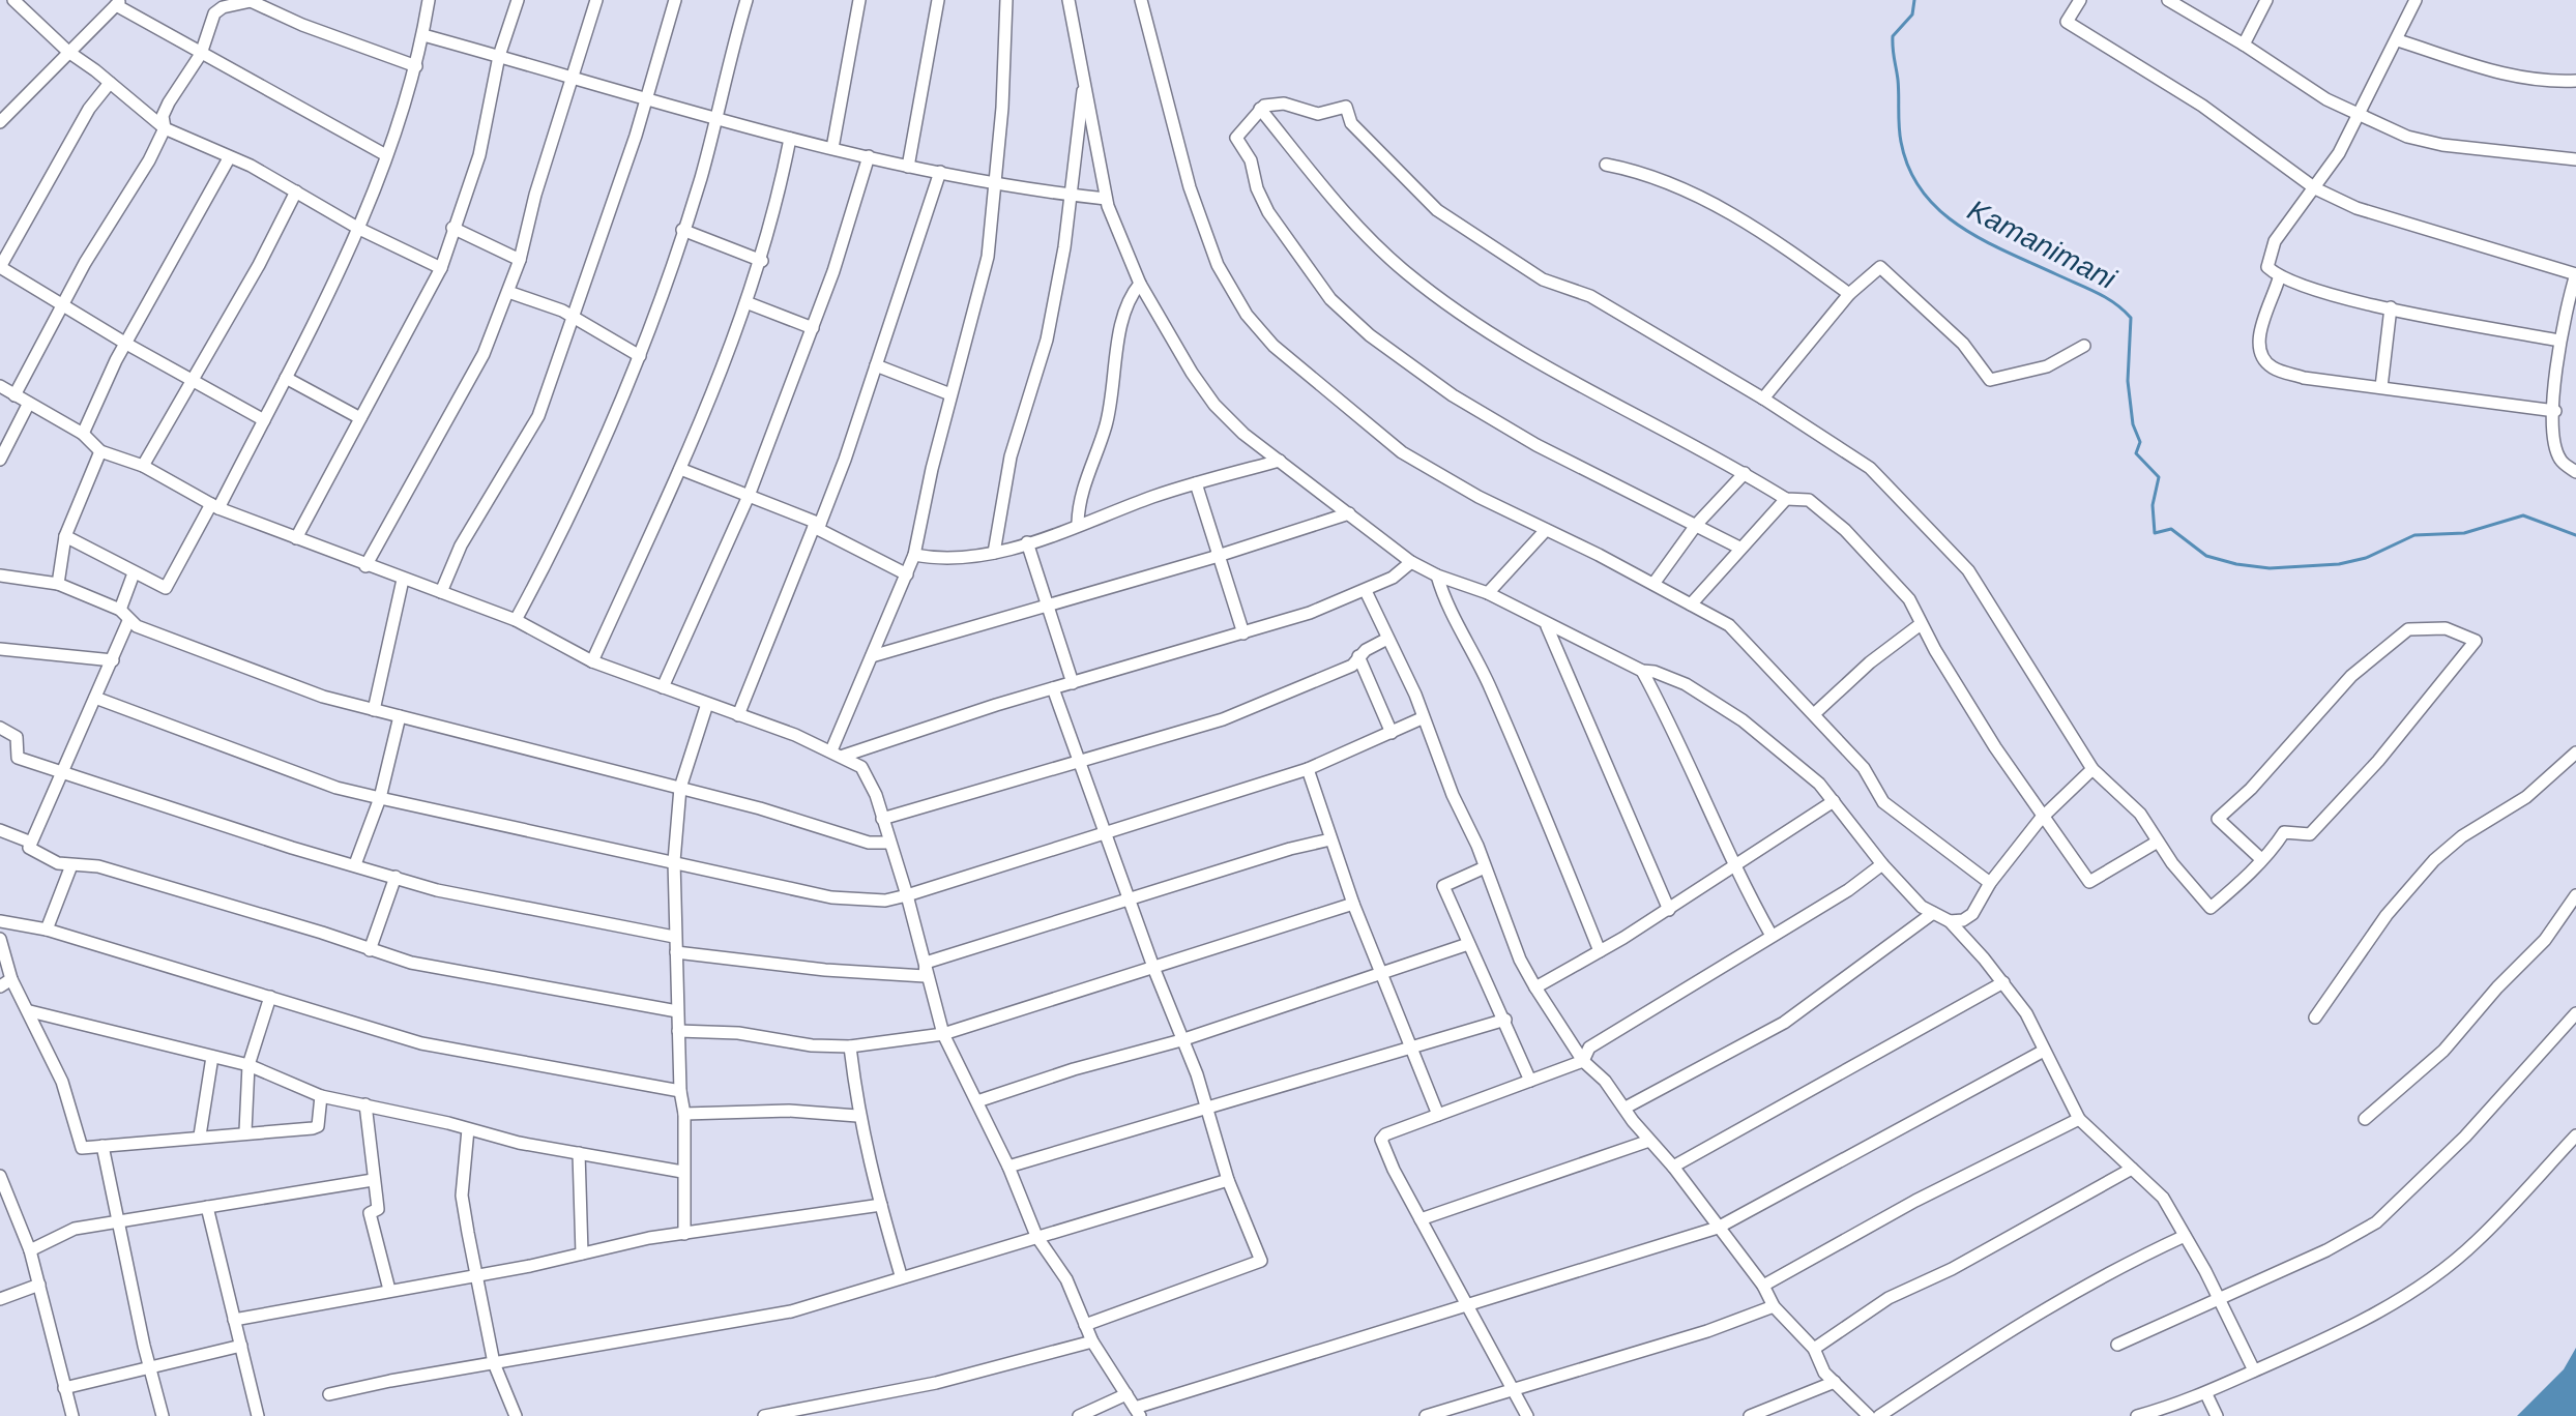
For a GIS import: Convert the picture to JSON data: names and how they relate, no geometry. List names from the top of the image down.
{
  "water": ["Kamanimani"]
}
